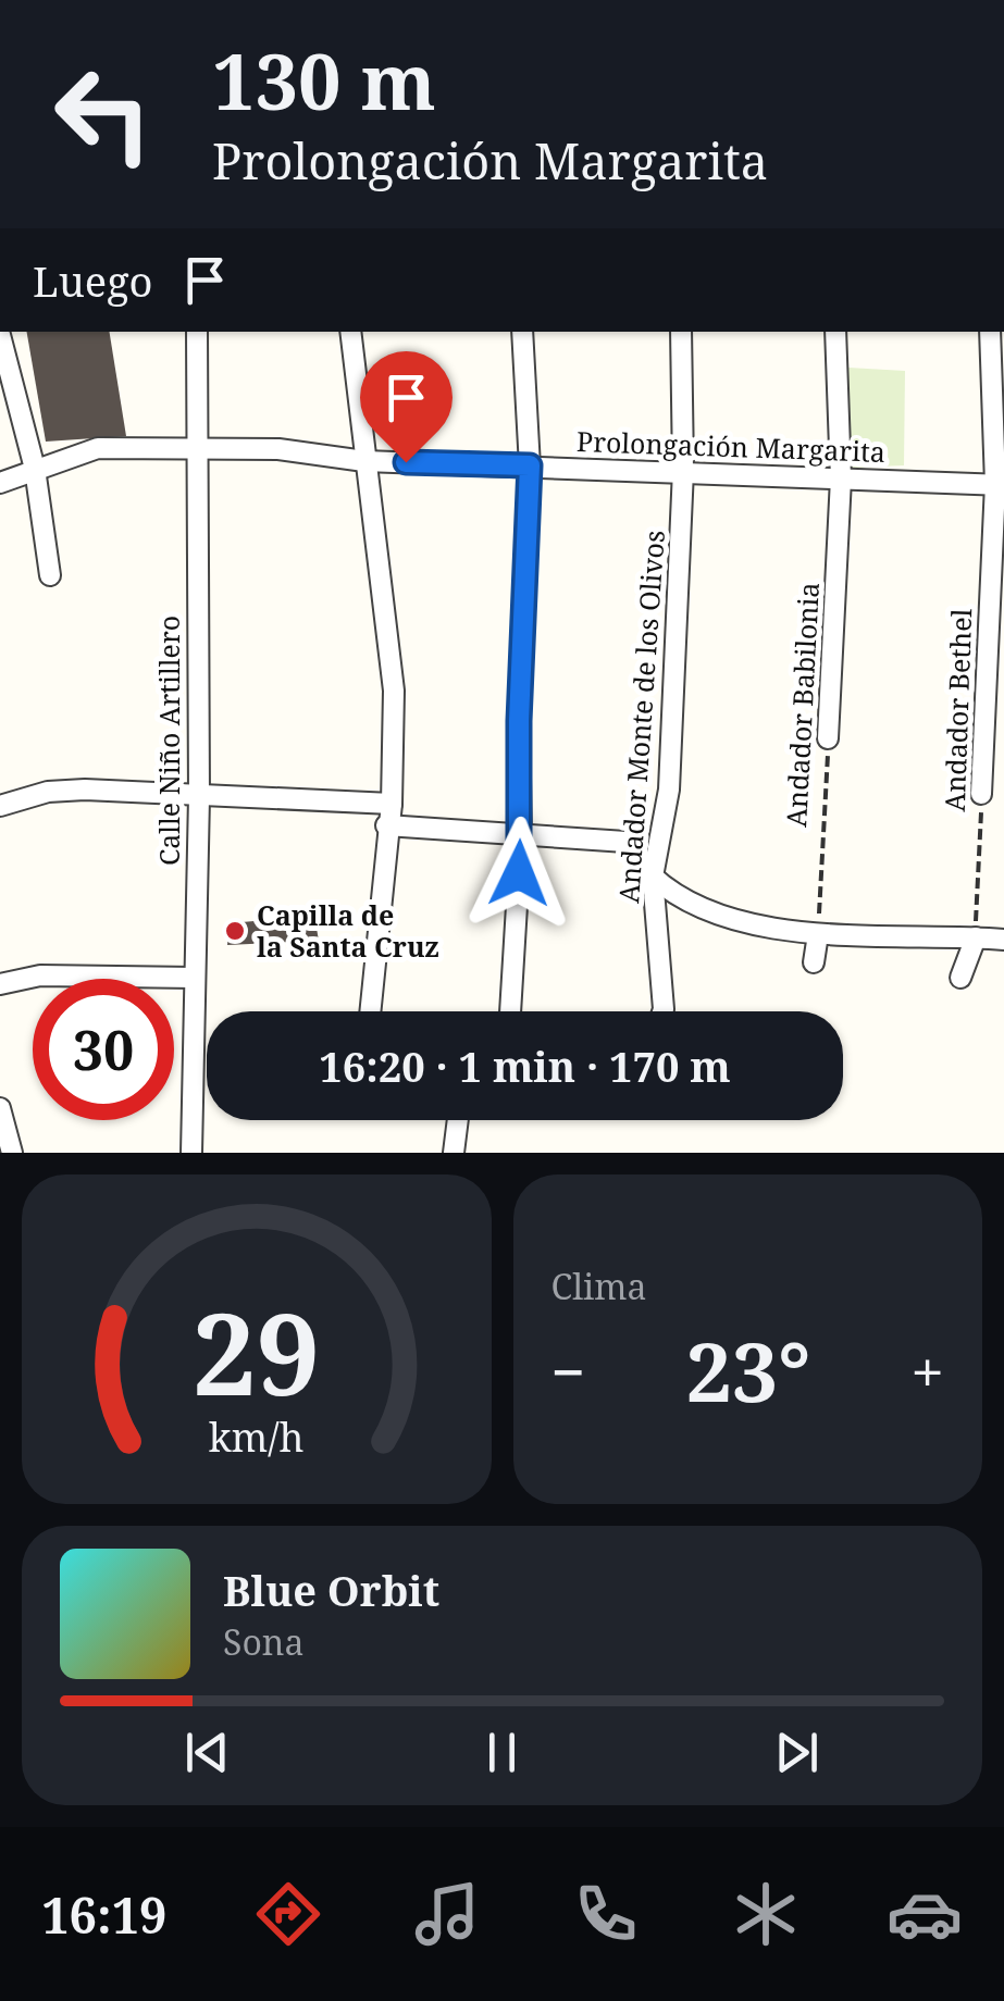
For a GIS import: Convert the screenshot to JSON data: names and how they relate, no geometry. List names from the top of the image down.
{
  "streets": {
    "street": [
      "Prolongación Margarita",
      "Andador Babilonia",
      "Andador Bethel",
      "Andador Monte de los Olivos",
      "Calle Niño Artillero"
    ]
  },
  "crossings": [
    ["Prolongación Margarita", "Andador Babilonia"],
    ["Prolongación Margarita", "Andador Bethel"],
    ["Prolongación Margarita", "Andador Monte de los Olivos"],
    ["Prolongación Margarita", "Calle Niño Artillero"]
  ],
  "places": ["Capilla de la Santa Cruz"],
  "page": {
    "turn": ["130 m", "Prolongación Margarita"],
    "then": "Luego",
    "limit": "30",
    "trip": "16:20 · 1 min · 170 m",
    "tile": "Clima",
    "heat": ["−", "23°", "+"],
    "song": ["Blue Orbit", "Sona"],
    "tabs": "16:19",
    "gauge": ["29", "km/h"]
  }
}
